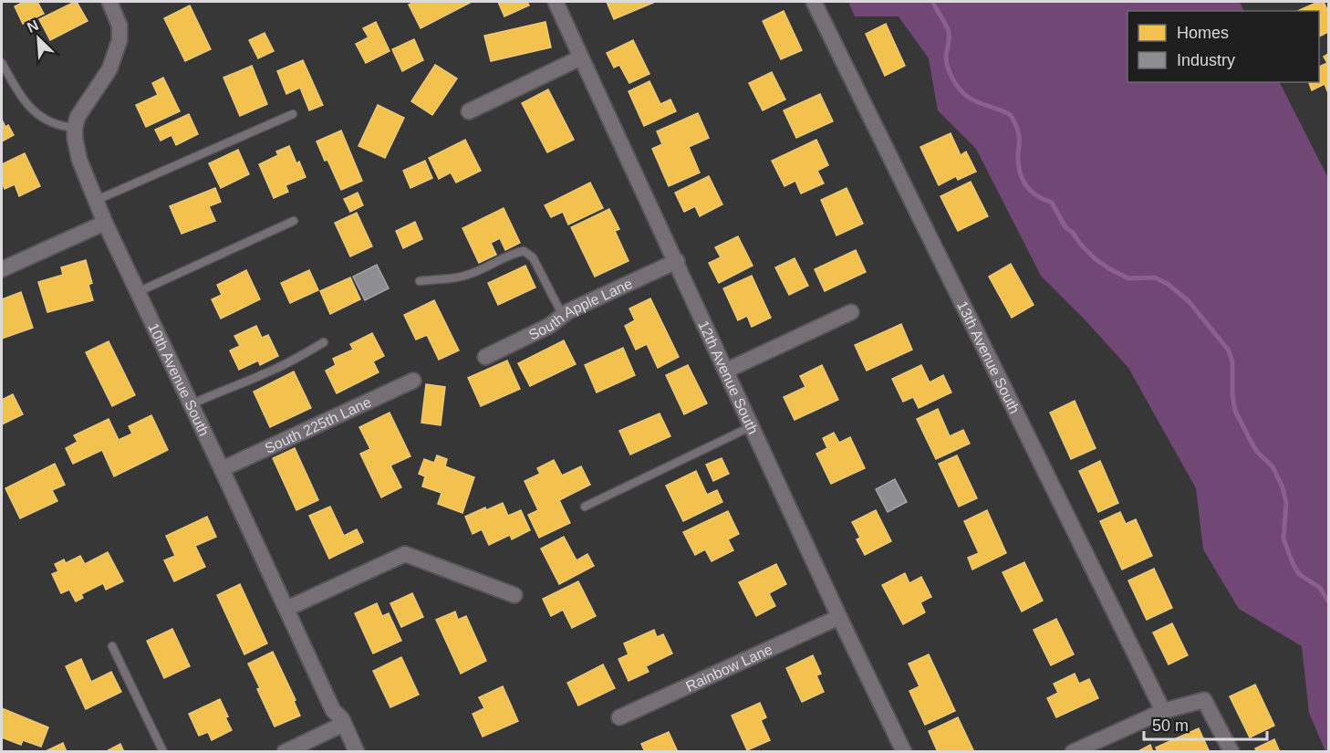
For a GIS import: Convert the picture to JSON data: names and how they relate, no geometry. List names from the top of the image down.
{
  "streets": {
    "street": [
      "South Apple Lane",
      "13th Avenue South",
      "12th Avenue South",
      "10th Avenue South",
      "South 225th Lane",
      "Rainbow Lane"
    ]
  },
  "crossings": [
    ["South Apple Lane", "12th Avenue South"],
    ["12th Avenue South", "Rainbow Lane"],
    ["10th Avenue South", "South 225th Lane"]
  ],
  "legend": ["Homes", "Industry"],
  "scale_bar": "50 m",
  "north": "top left"
}
